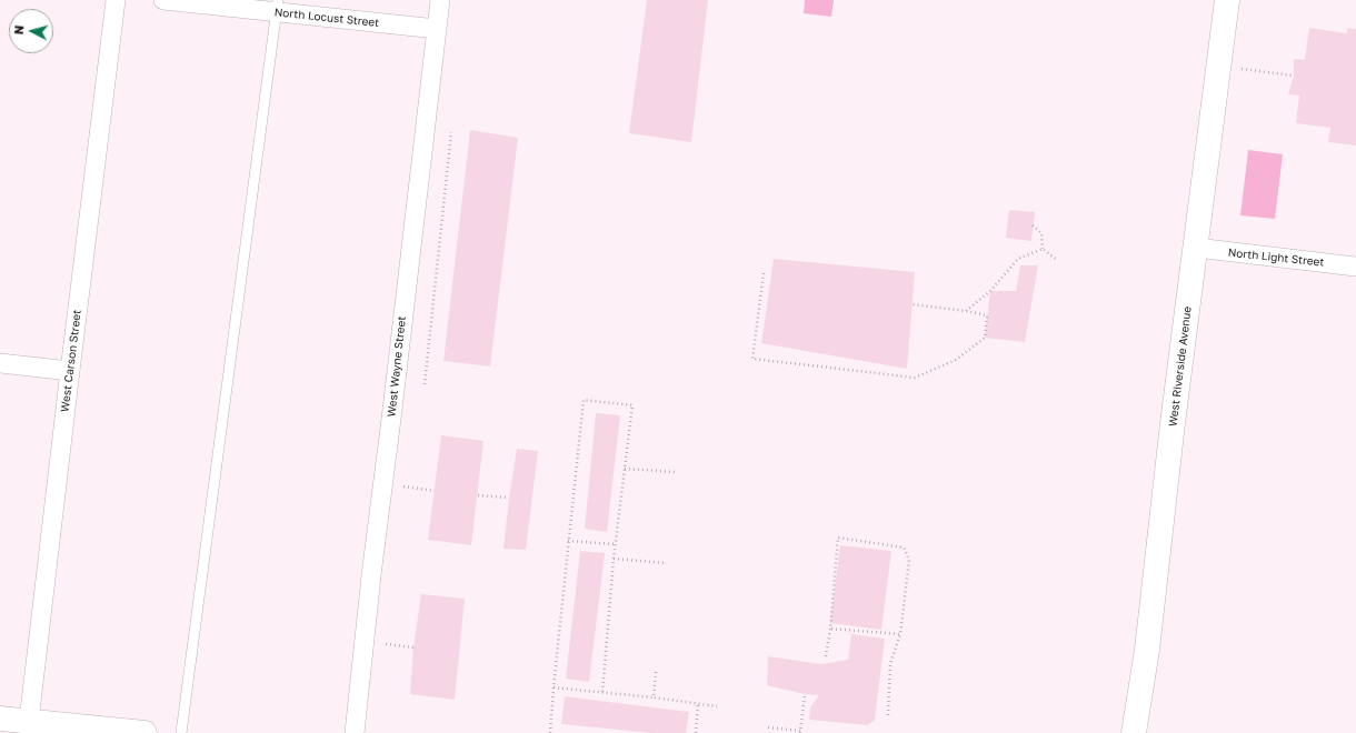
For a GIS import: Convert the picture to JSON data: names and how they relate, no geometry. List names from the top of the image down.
{
  "streets": {
    "street": [
      "North Locust Street",
      "North Light Street",
      "West Carson Street",
      "West Wayne Street",
      "West Riverside Avenue"
    ]
  },
  "crossings": [
    ["North Locust Street", "West Wayne Street"],
    ["North Light Street", "West Riverside Avenue"]
  ],
  "north": "left"
}
